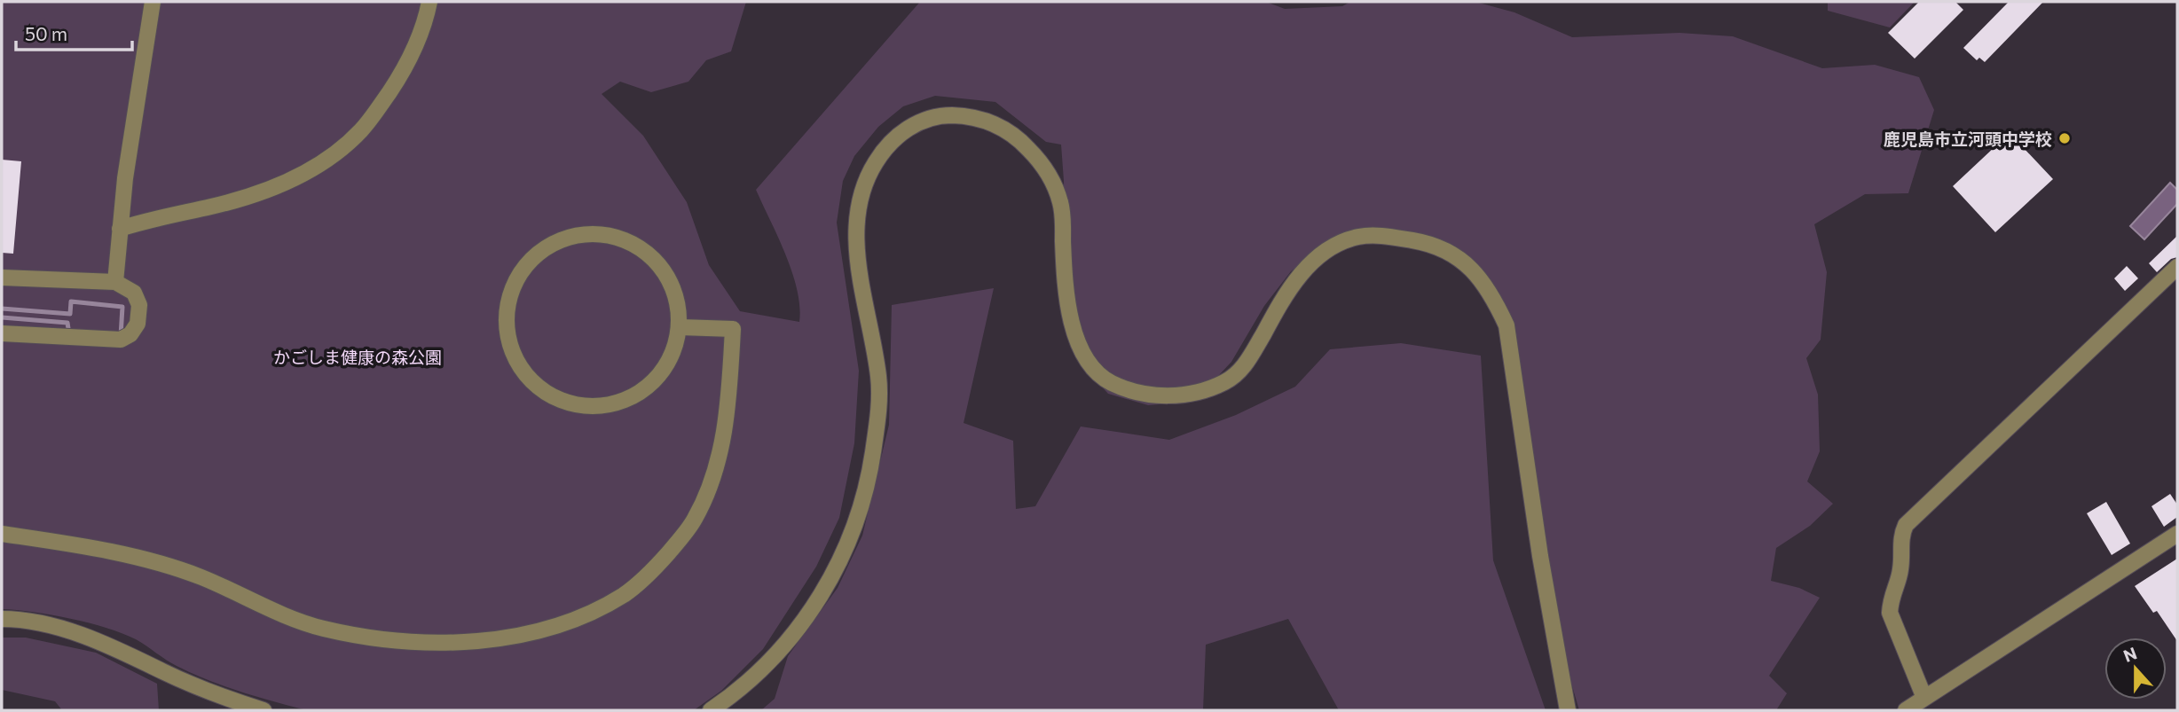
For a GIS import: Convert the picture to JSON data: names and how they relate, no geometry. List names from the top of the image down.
{
  "parks": ["かごしま健康の森公園"],
  "places": ["鹿児島市立河頭中学校"],
  "scale_bar": "50 m",
  "north": "top"
}
